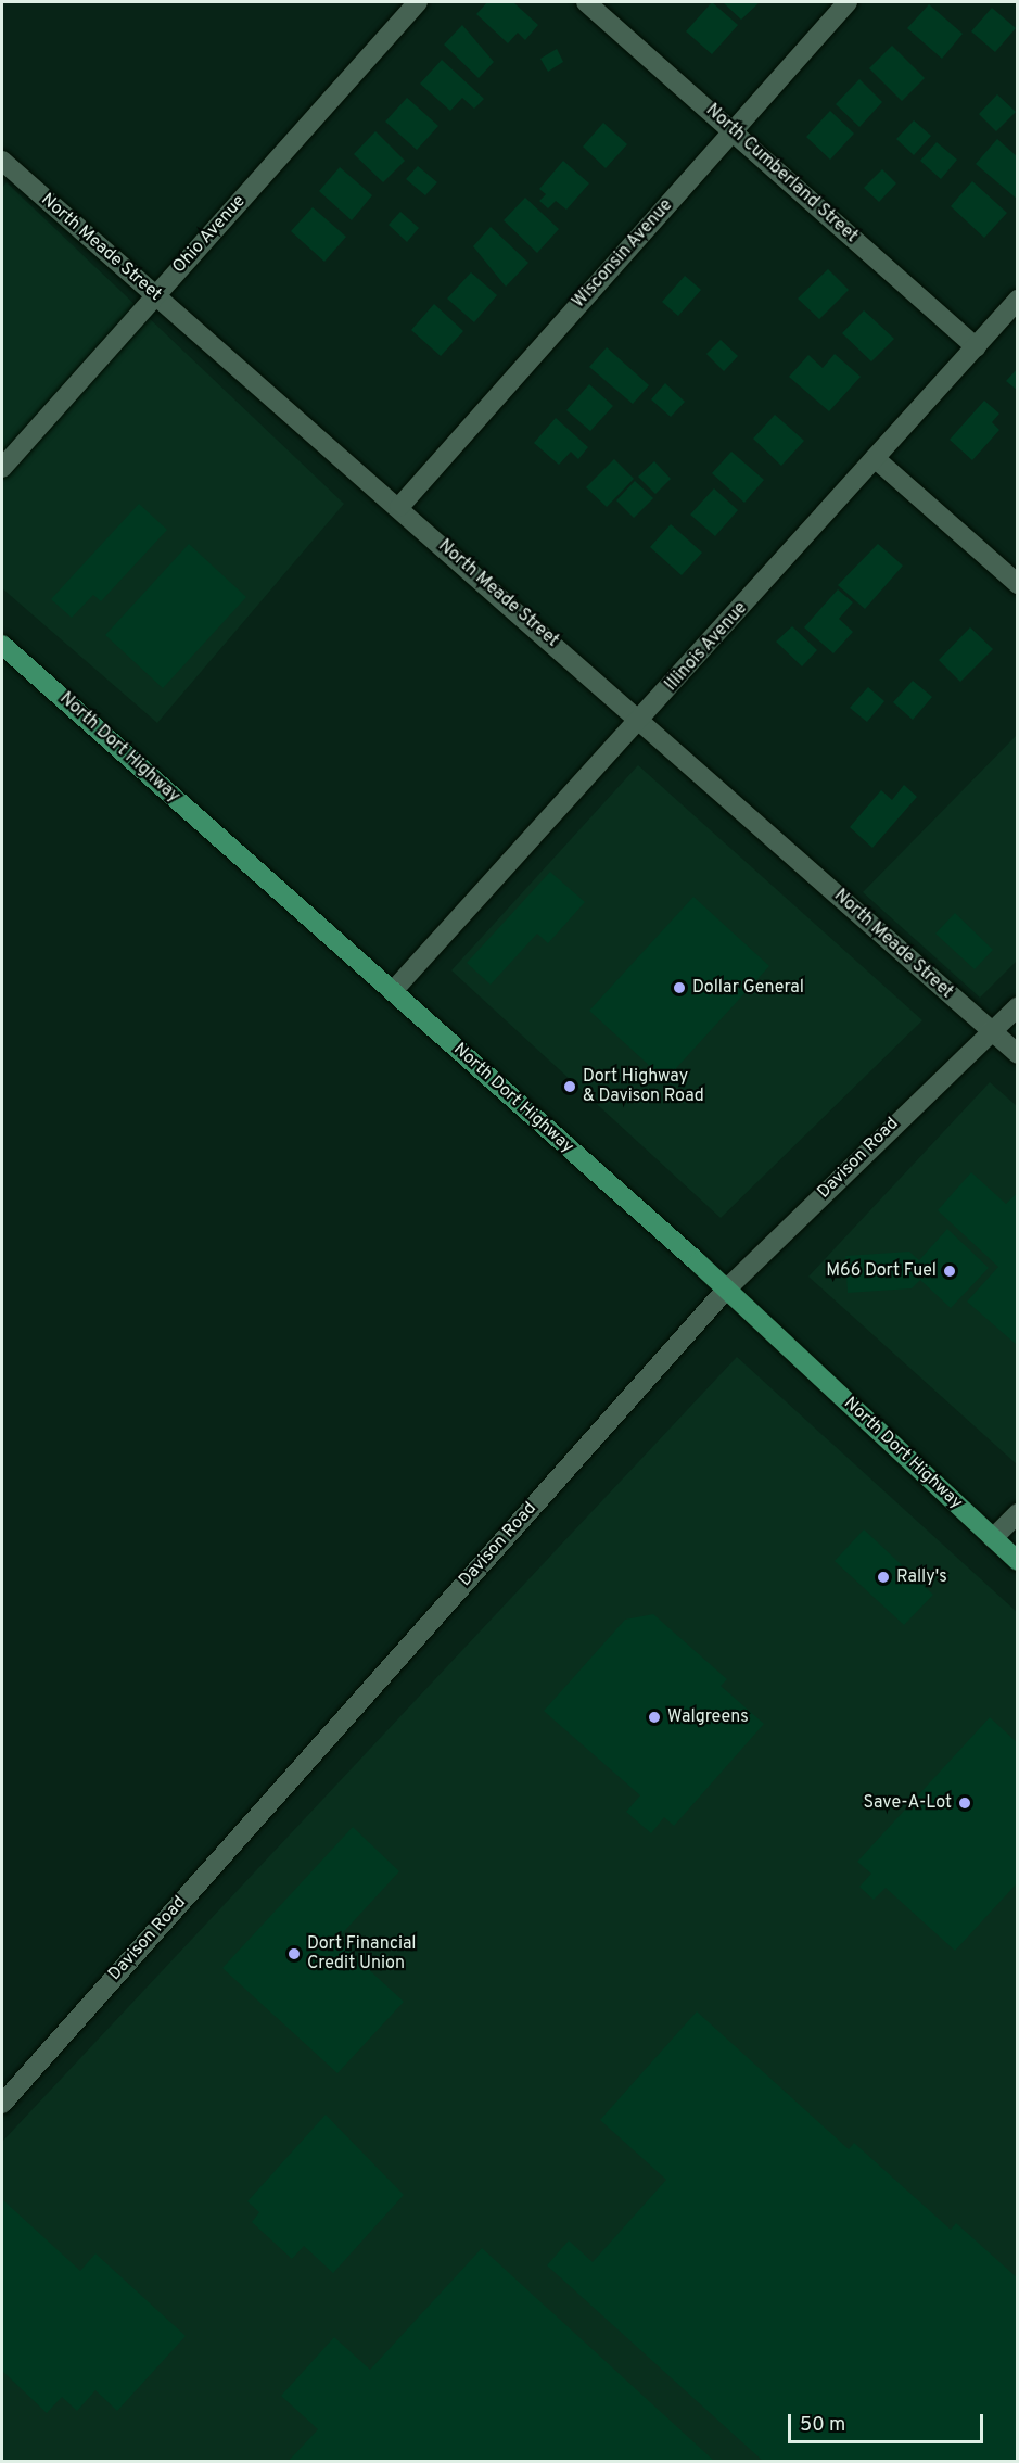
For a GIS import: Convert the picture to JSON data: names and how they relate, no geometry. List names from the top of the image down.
{
  "streets": {
    "main road": ["North Dort Highway"],
    "street": [
      "North Cumberland Street",
      "Ohio Avenue",
      "North Meade Street",
      "Wisconsin Avenue",
      "Illinois Avenue",
      "Davison Road"
    ]
  },
  "crossings": [
    ["North Cumberland Street", "Wisconsin Avenue"],
    ["North Cumberland Street", "Illinois Avenue"],
    ["Ohio Avenue", "North Meade Street"],
    ["North Meade Street", "Wisconsin Avenue"],
    ["North Meade Street", "Illinois Avenue"],
    ["North Meade Street", "Davison Road"],
    ["Illinois Avenue", "North Dort Highway"],
    ["North Dort Highway", "Davison Road"]
  ],
  "places": [
    "Dollar General",
    "Dort Highway & Davison Road",
    "M66 Dort Fuel",
    "Rally's",
    "Walgreens",
    "Save-A-Lot",
    "Dort Financial Credit Union"
  ],
  "scale_bar": "50 m"
}
